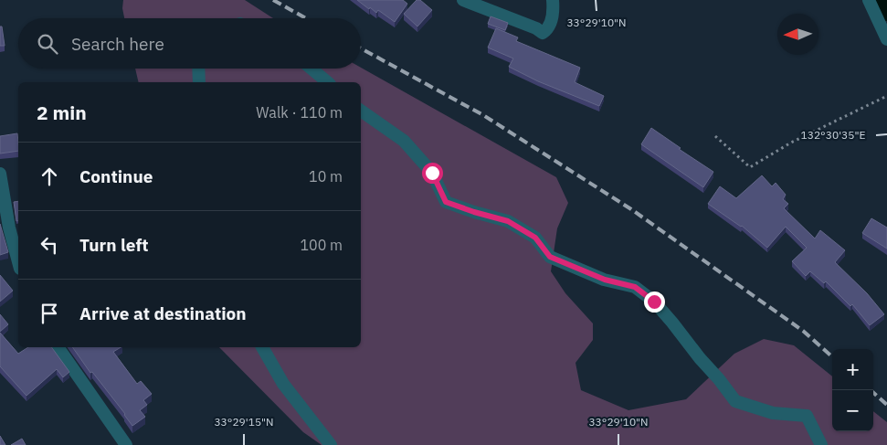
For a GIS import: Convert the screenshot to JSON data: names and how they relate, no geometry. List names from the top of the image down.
{
  "north": "left",
  "page": {
    "search": "Search here",
    "heading": ["2 min", "Walk · 110 m"],
    "list": [
      ["Continue", "10 m"],
      ["Turn left", "100 m"],
      "Arrive at destination"
    ],
    "map_buttons": ["+", "−"]
  },
  "coordinates": ["33°29'10\"N", "132°30'35\"E", "33°29'15\"N"]
}
